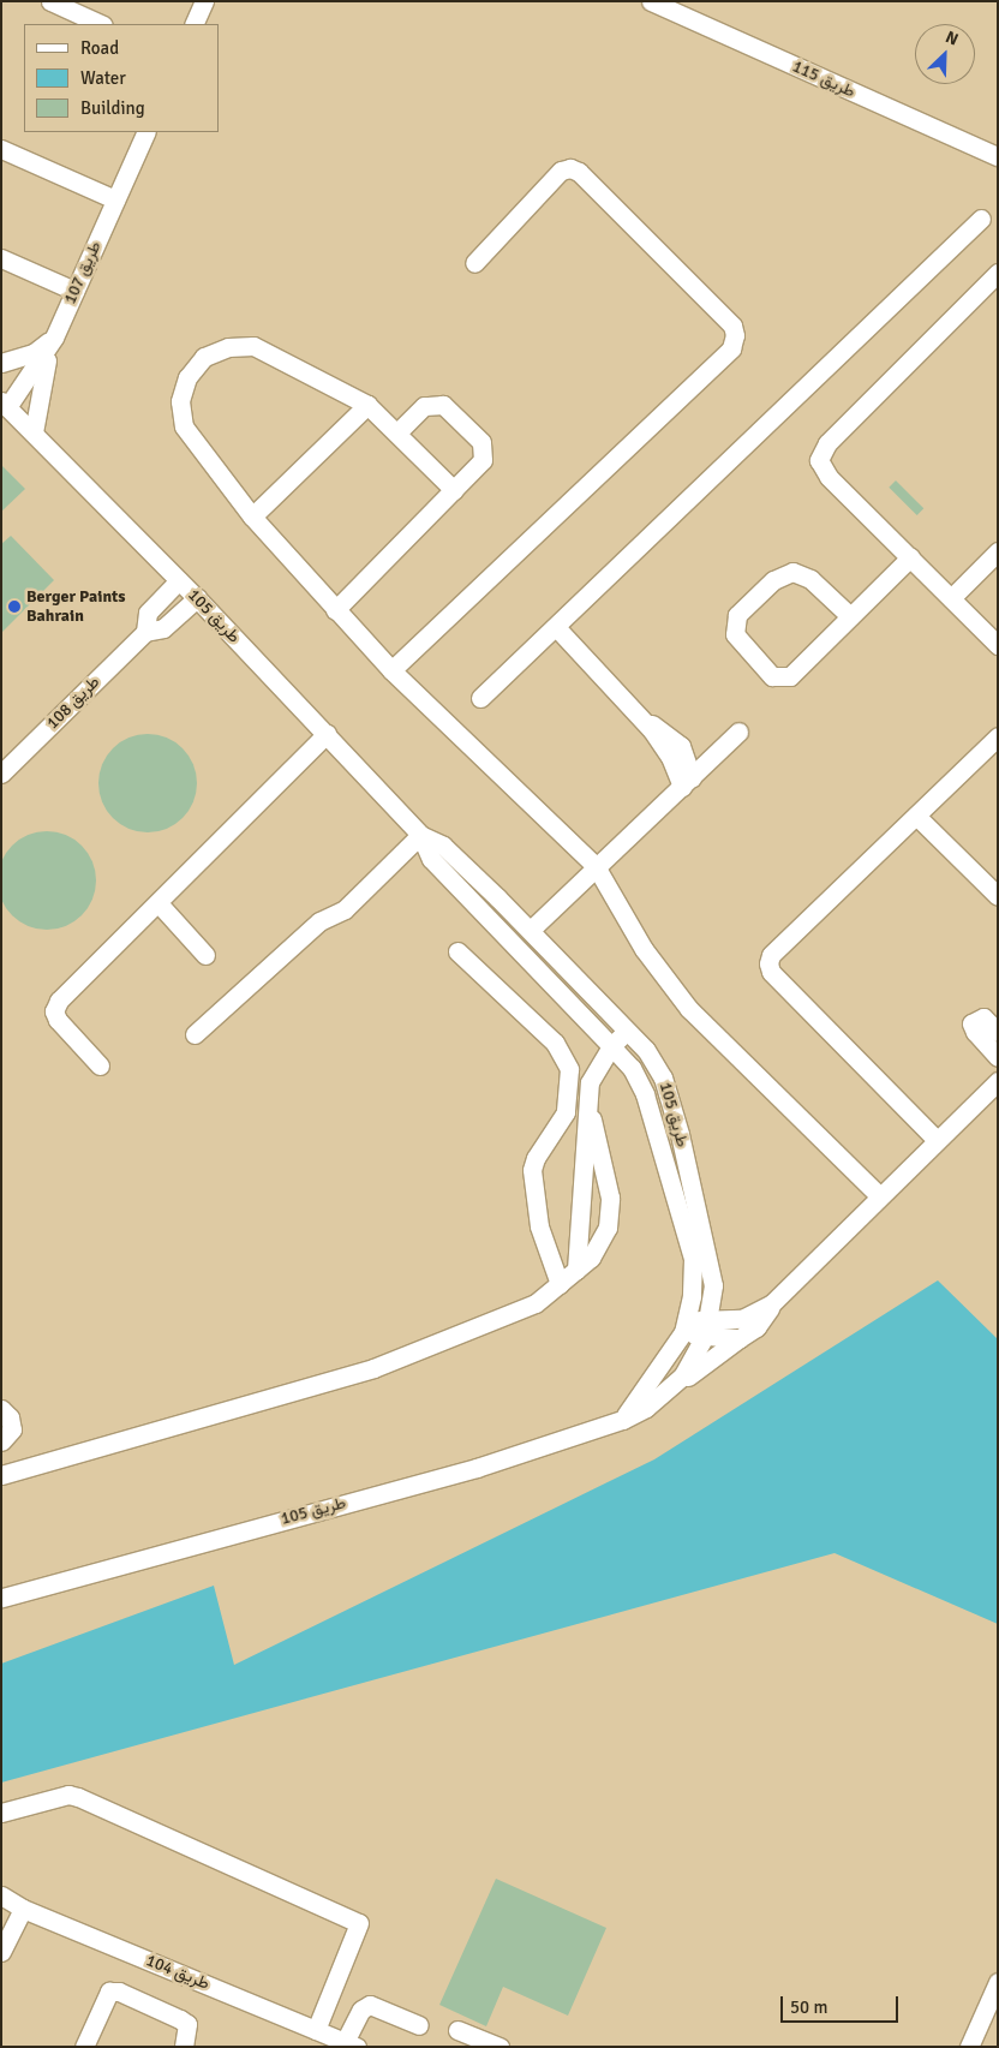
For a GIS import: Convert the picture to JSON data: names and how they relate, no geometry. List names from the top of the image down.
{
  "streets": {
    "street": [
      "طريق 115",
      "طريق 107",
      "طريق 105",
      "طريق 108",
      "طريق 104"
    ]
  },
  "crossings": [
    ["طريق 107", "طريق 105"],
    ["طريق 105", "طريق 108"]
  ],
  "places": ["Berger Paints Bahrain"],
  "legend": ["Road", "Water", "Building"],
  "scale_bar": "50 m",
  "north": "top right"
}
